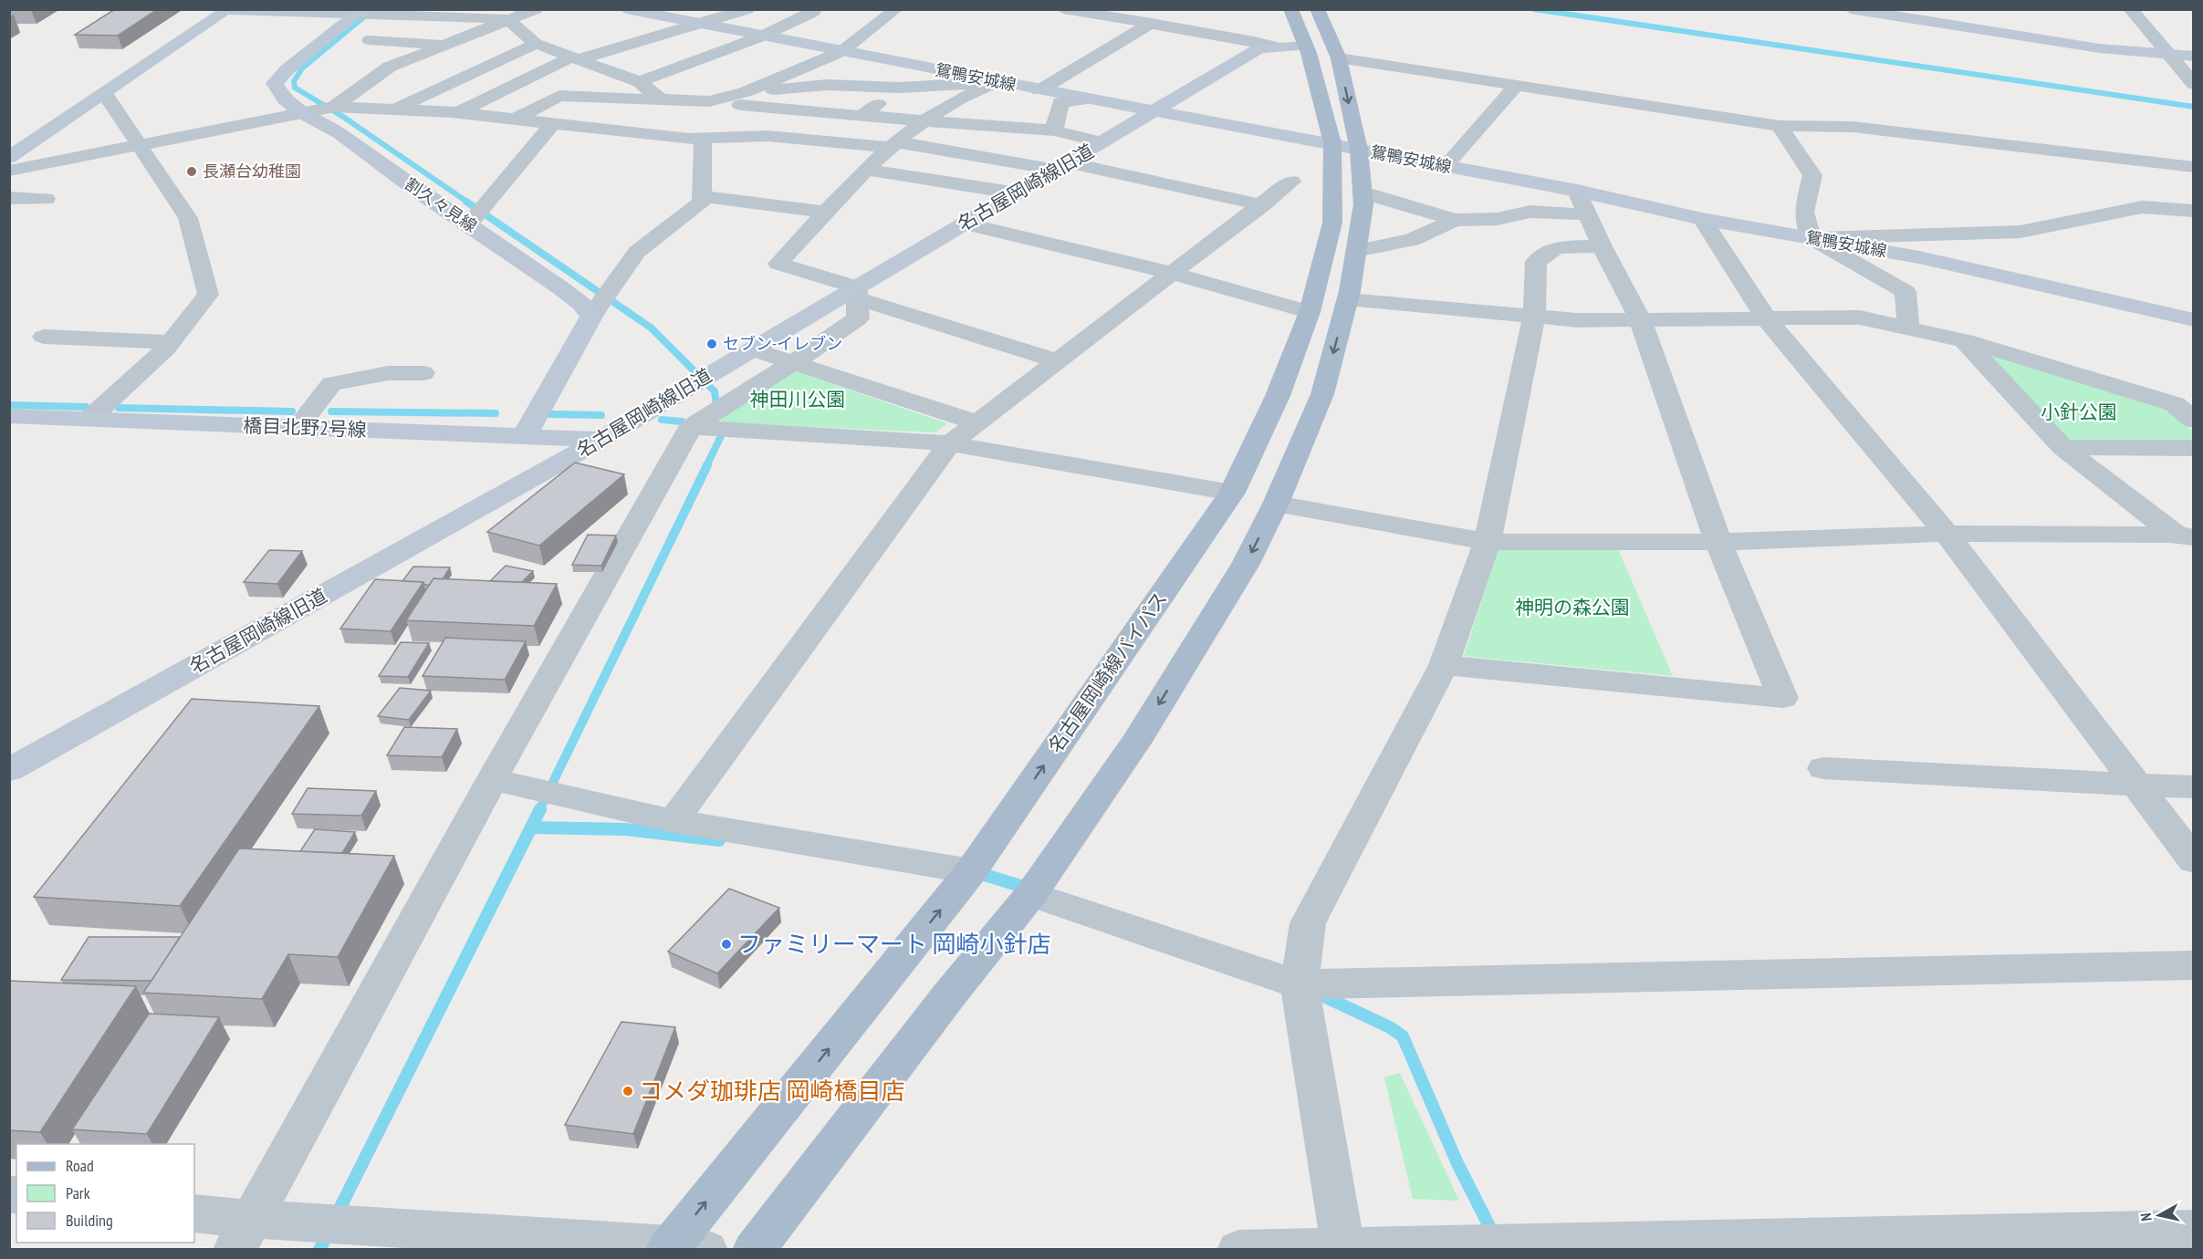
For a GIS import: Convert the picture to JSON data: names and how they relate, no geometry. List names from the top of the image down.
{
  "streets": {
    "main road": ["名古屋岡崎線バイパス"],
    "street": [
      "鴛鴨安城線",
      "名古屋岡崎線旧道",
      "割久々見線",
      "橋目北野2号線"
    ]
  },
  "crossings": [
    ["鴛鴨安城線", "名古屋岡崎線旧道"],
    ["鴛鴨安城線", "名古屋岡崎線バイパス"],
    ["名古屋岡崎線旧道", "橋目北野2号線"],
    ["名古屋岡崎線旧道", "名古屋岡崎線バイパス"]
  ],
  "parks": ["神田川公園", "小針公園", "神明の森公園"],
  "places": [
    "長瀬台幼稚園",
    "セブン-イレブン",
    "ファミリーマート 岡崎小針店",
    "コメダ珈琲店 岡崎橋目店"
  ],
  "legend": ["Road", "Park", "Building"],
  "north": "left"
}
